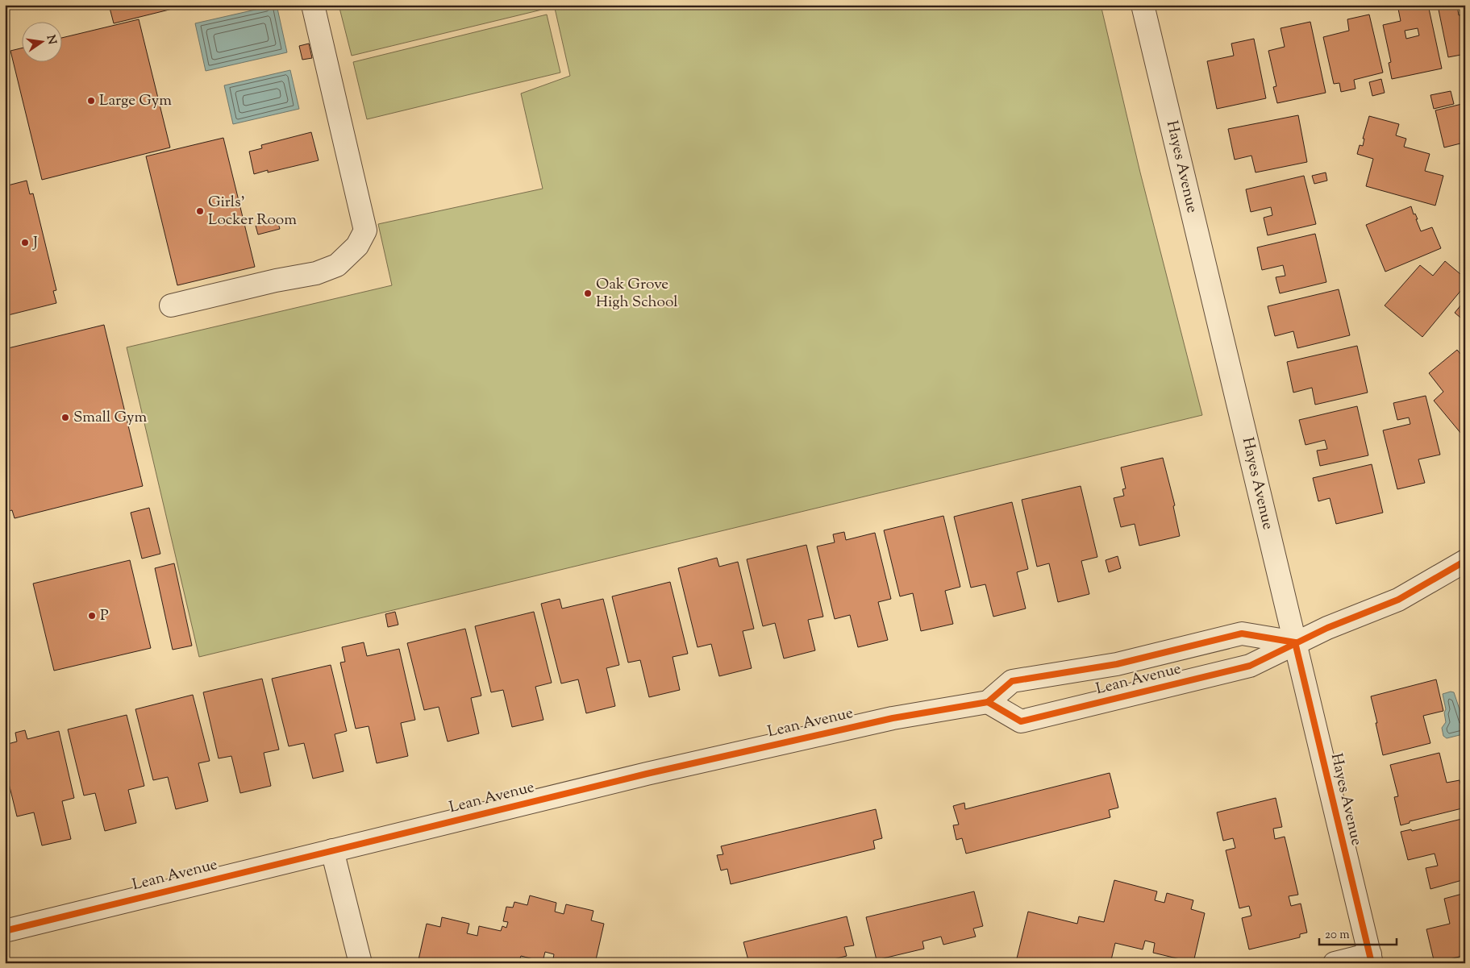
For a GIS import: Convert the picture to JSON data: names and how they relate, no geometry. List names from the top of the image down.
{
  "streets": {
    "street": ["Hayes Avenue", "Lean Avenue"]
  },
  "crossings": [
    ["Hayes Avenue", "Lean Avenue"]
  ],
  "places": [
    "Large Gym",
    "Girls' Locker Room",
    "J",
    "Oak Grove High School",
    "Small Gym",
    "P"
  ],
  "scale_bar": "20 m",
  "north": "right"
}
